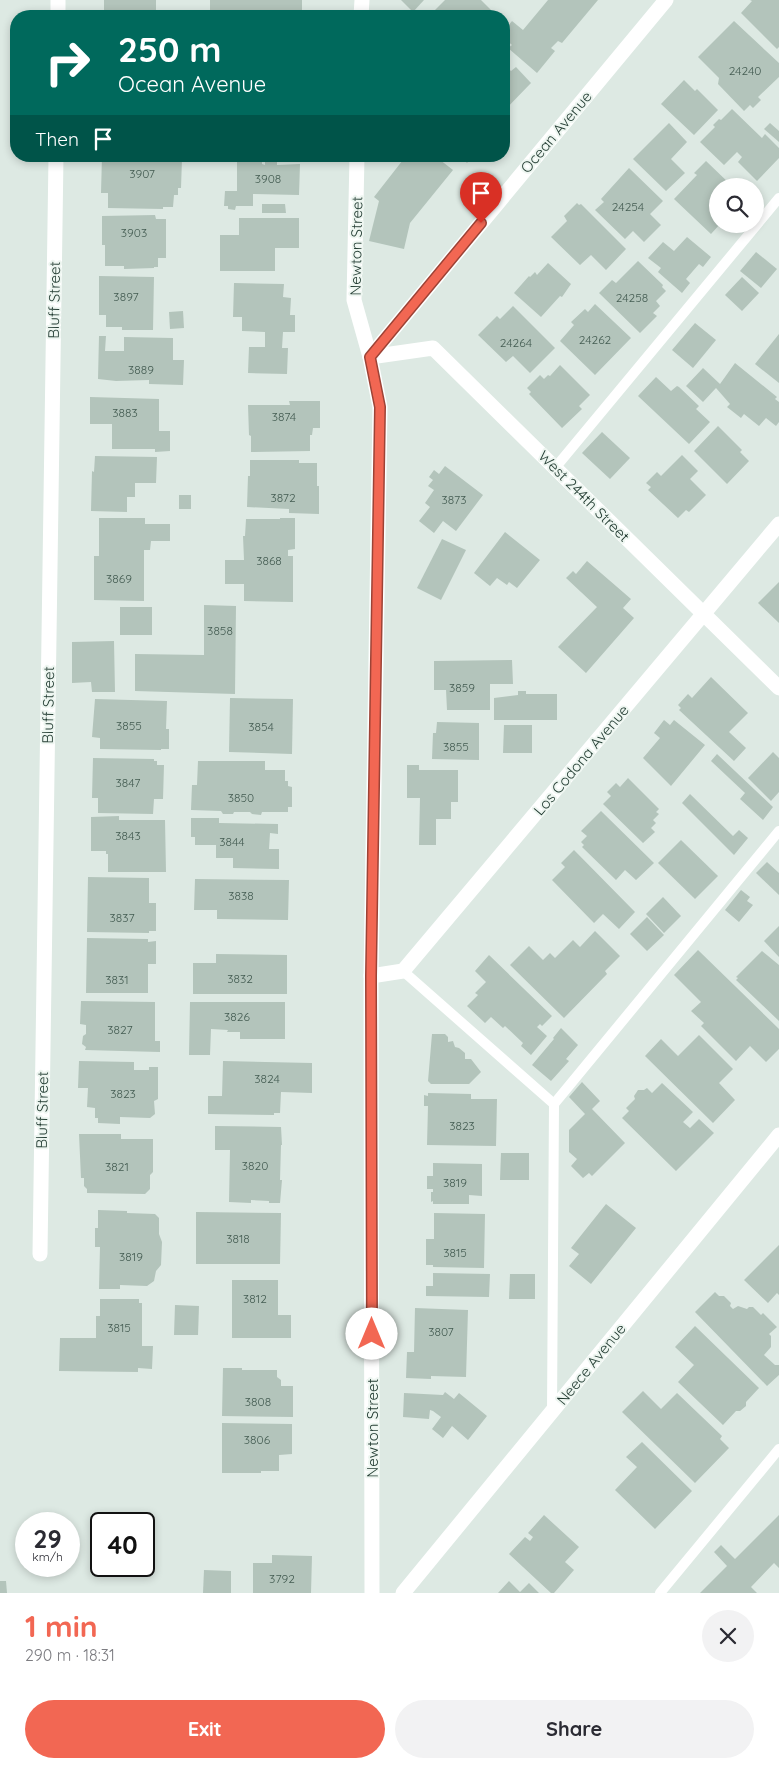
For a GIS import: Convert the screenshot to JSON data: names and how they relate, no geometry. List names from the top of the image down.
{
  "streets": {
    "street": [
      "Ocean Avenue",
      "Newton Street",
      "Bluff Street",
      "West 244th Street",
      "Los Codona Avenue",
      "Neece Avenue"
    ]
  },
  "crossings": [
    ["Ocean Avenue", "Newton Street"],
    ["Ocean Avenue", "West 244th Street"],
    ["Newton Street", "West 244th Street"],
    ["West 244th Street", "Los Codona Avenue"]
  ],
  "house_numbers": [
    "24240",
    "3907",
    "3908",
    "24254",
    "3903",
    "3897",
    "24258",
    "24262",
    "24264",
    "3889",
    "3883",
    "3874",
    "3872",
    "3873",
    "3868",
    "3869",
    "3858",
    "3859",
    "3855",
    "3854",
    "3855",
    "3847",
    "3850",
    "3843",
    "3844",
    "3838",
    "3837",
    "3832",
    "3831",
    "3826",
    "3827",
    "3824",
    "3823",
    "3823",
    "3820",
    "3821",
    "3819",
    "3818",
    "3815",
    "3819",
    "3812",
    "3815",
    "3807",
    "3808",
    "3806",
    "3792"
  ],
  "page": {
    "turn": ["250 m", "Ocean Avenue"],
    "then": "Then",
    "speed": "29 km/h",
    "limit": "40",
    "heading": ["1 min", "290 m · 18:31"],
    "buttons": ["Exit", "Share"]
  }
}
